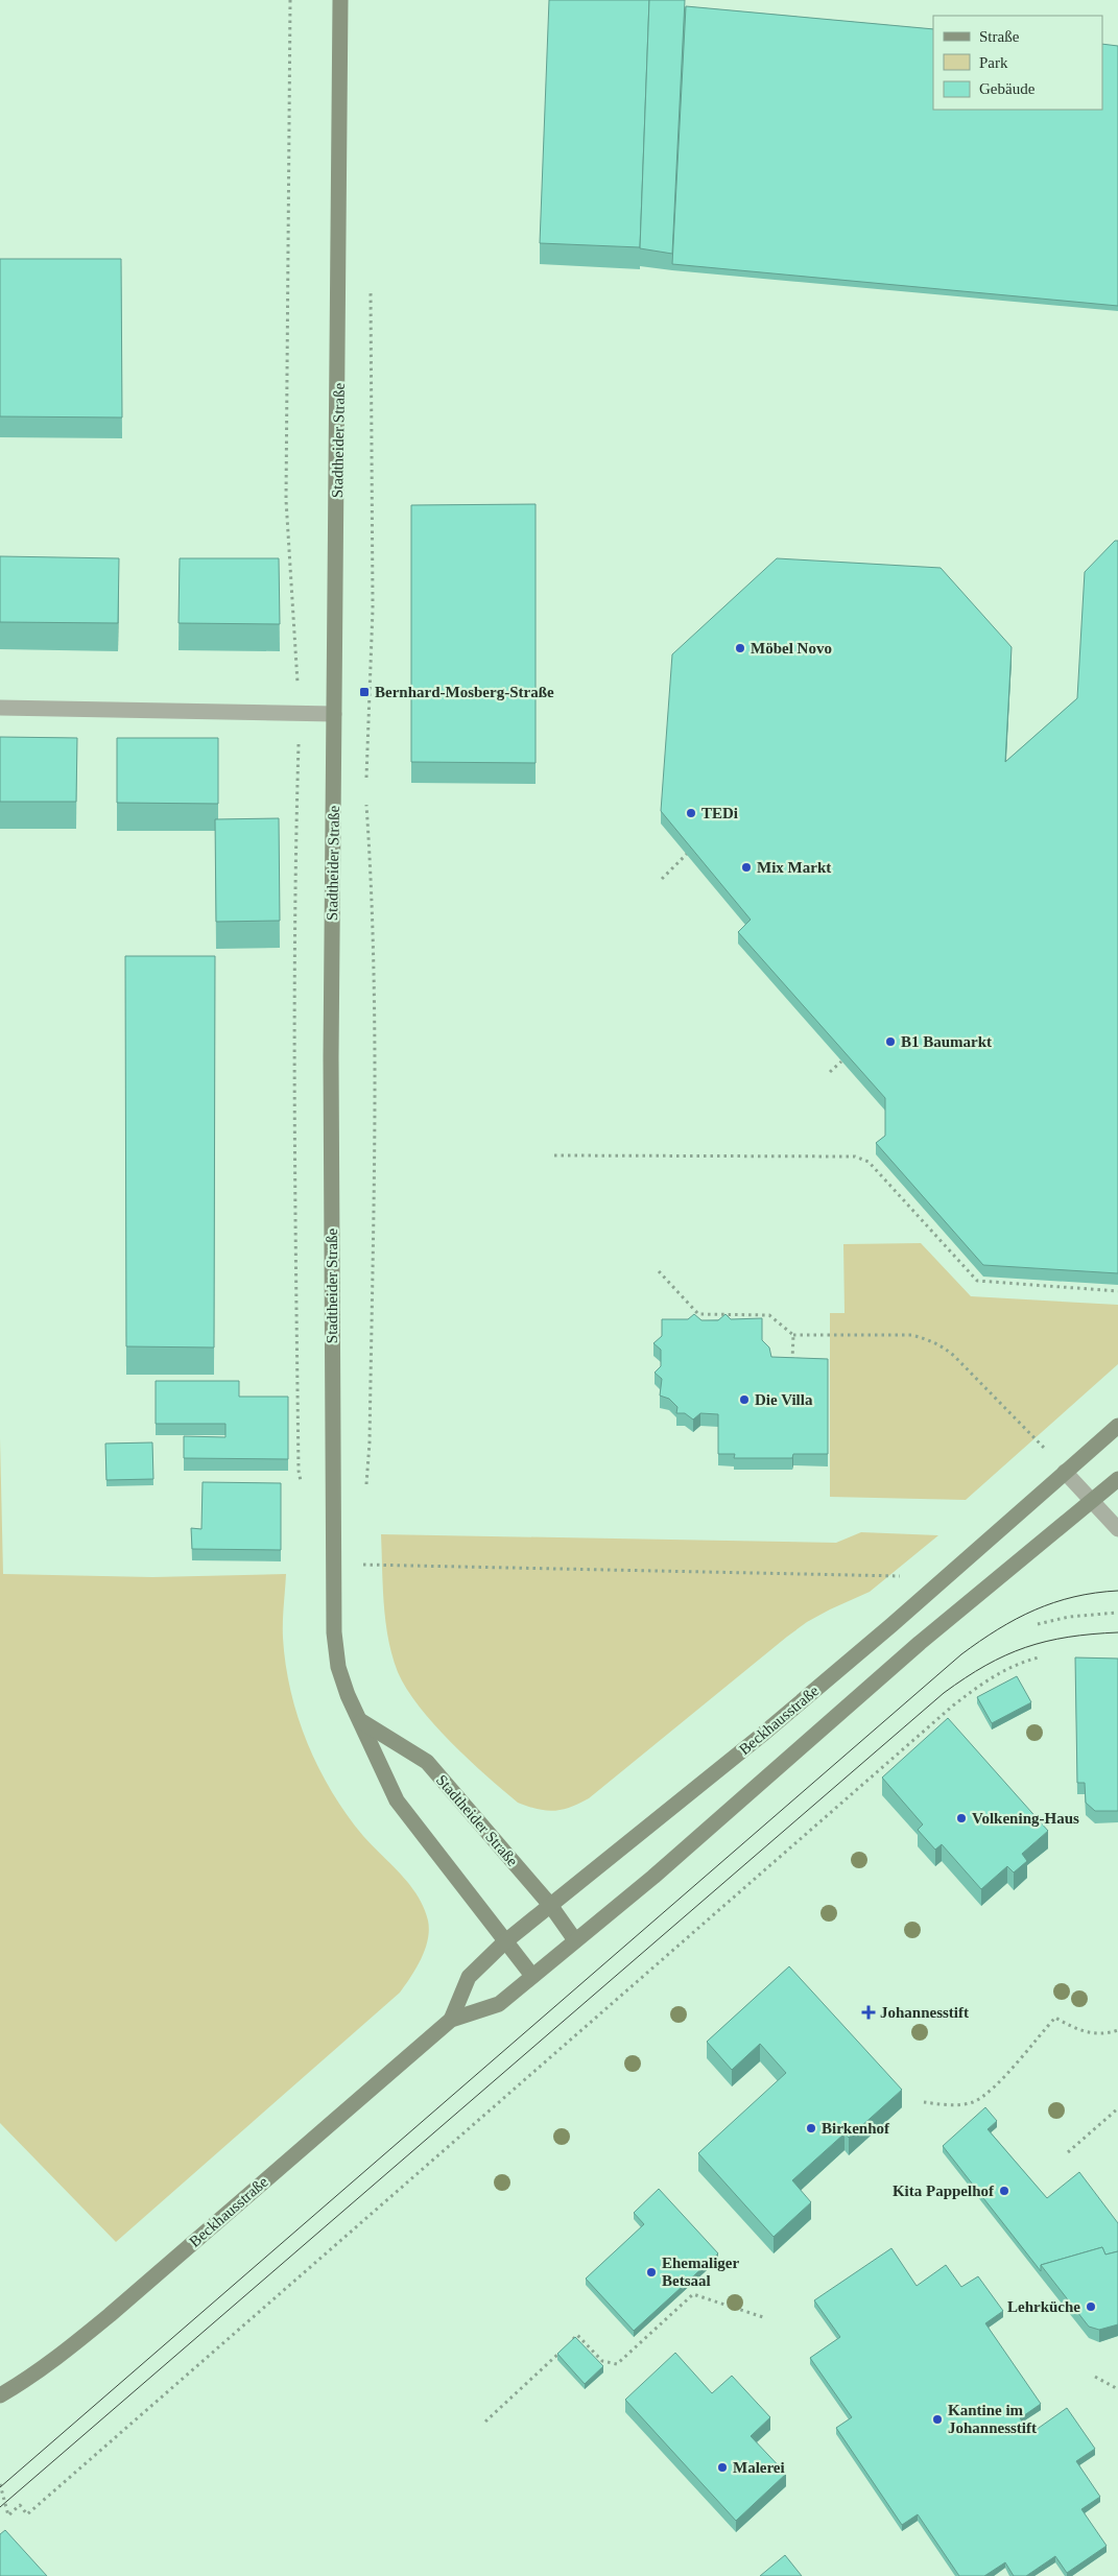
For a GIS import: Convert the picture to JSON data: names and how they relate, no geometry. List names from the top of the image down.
{
  "streets": {
    "main road": ["Stadtheider Straße", "Beckhausstraße"]
  },
  "crossings": [
    ["Stadtheider Straße", "Beckhausstraße"]
  ],
  "places": {
    "other": [
      "Möbel Novo",
      "TEDi",
      "Mix Markt",
      "B1 Baumarkt",
      "Die Villa",
      "Volkening-Haus",
      "Birkenhof",
      "Kita Pappelhof",
      "Ehemaliger Betsaal",
      "Lehrküche",
      "Kantine im Johannesstift",
      "Malerei"
    ],
    "transit": ["Bernhard-Mosberg-Straße"],
    "health": ["Johannesstift"]
  },
  "legend": ["Straße", "Park", "Gebäude"]
}
